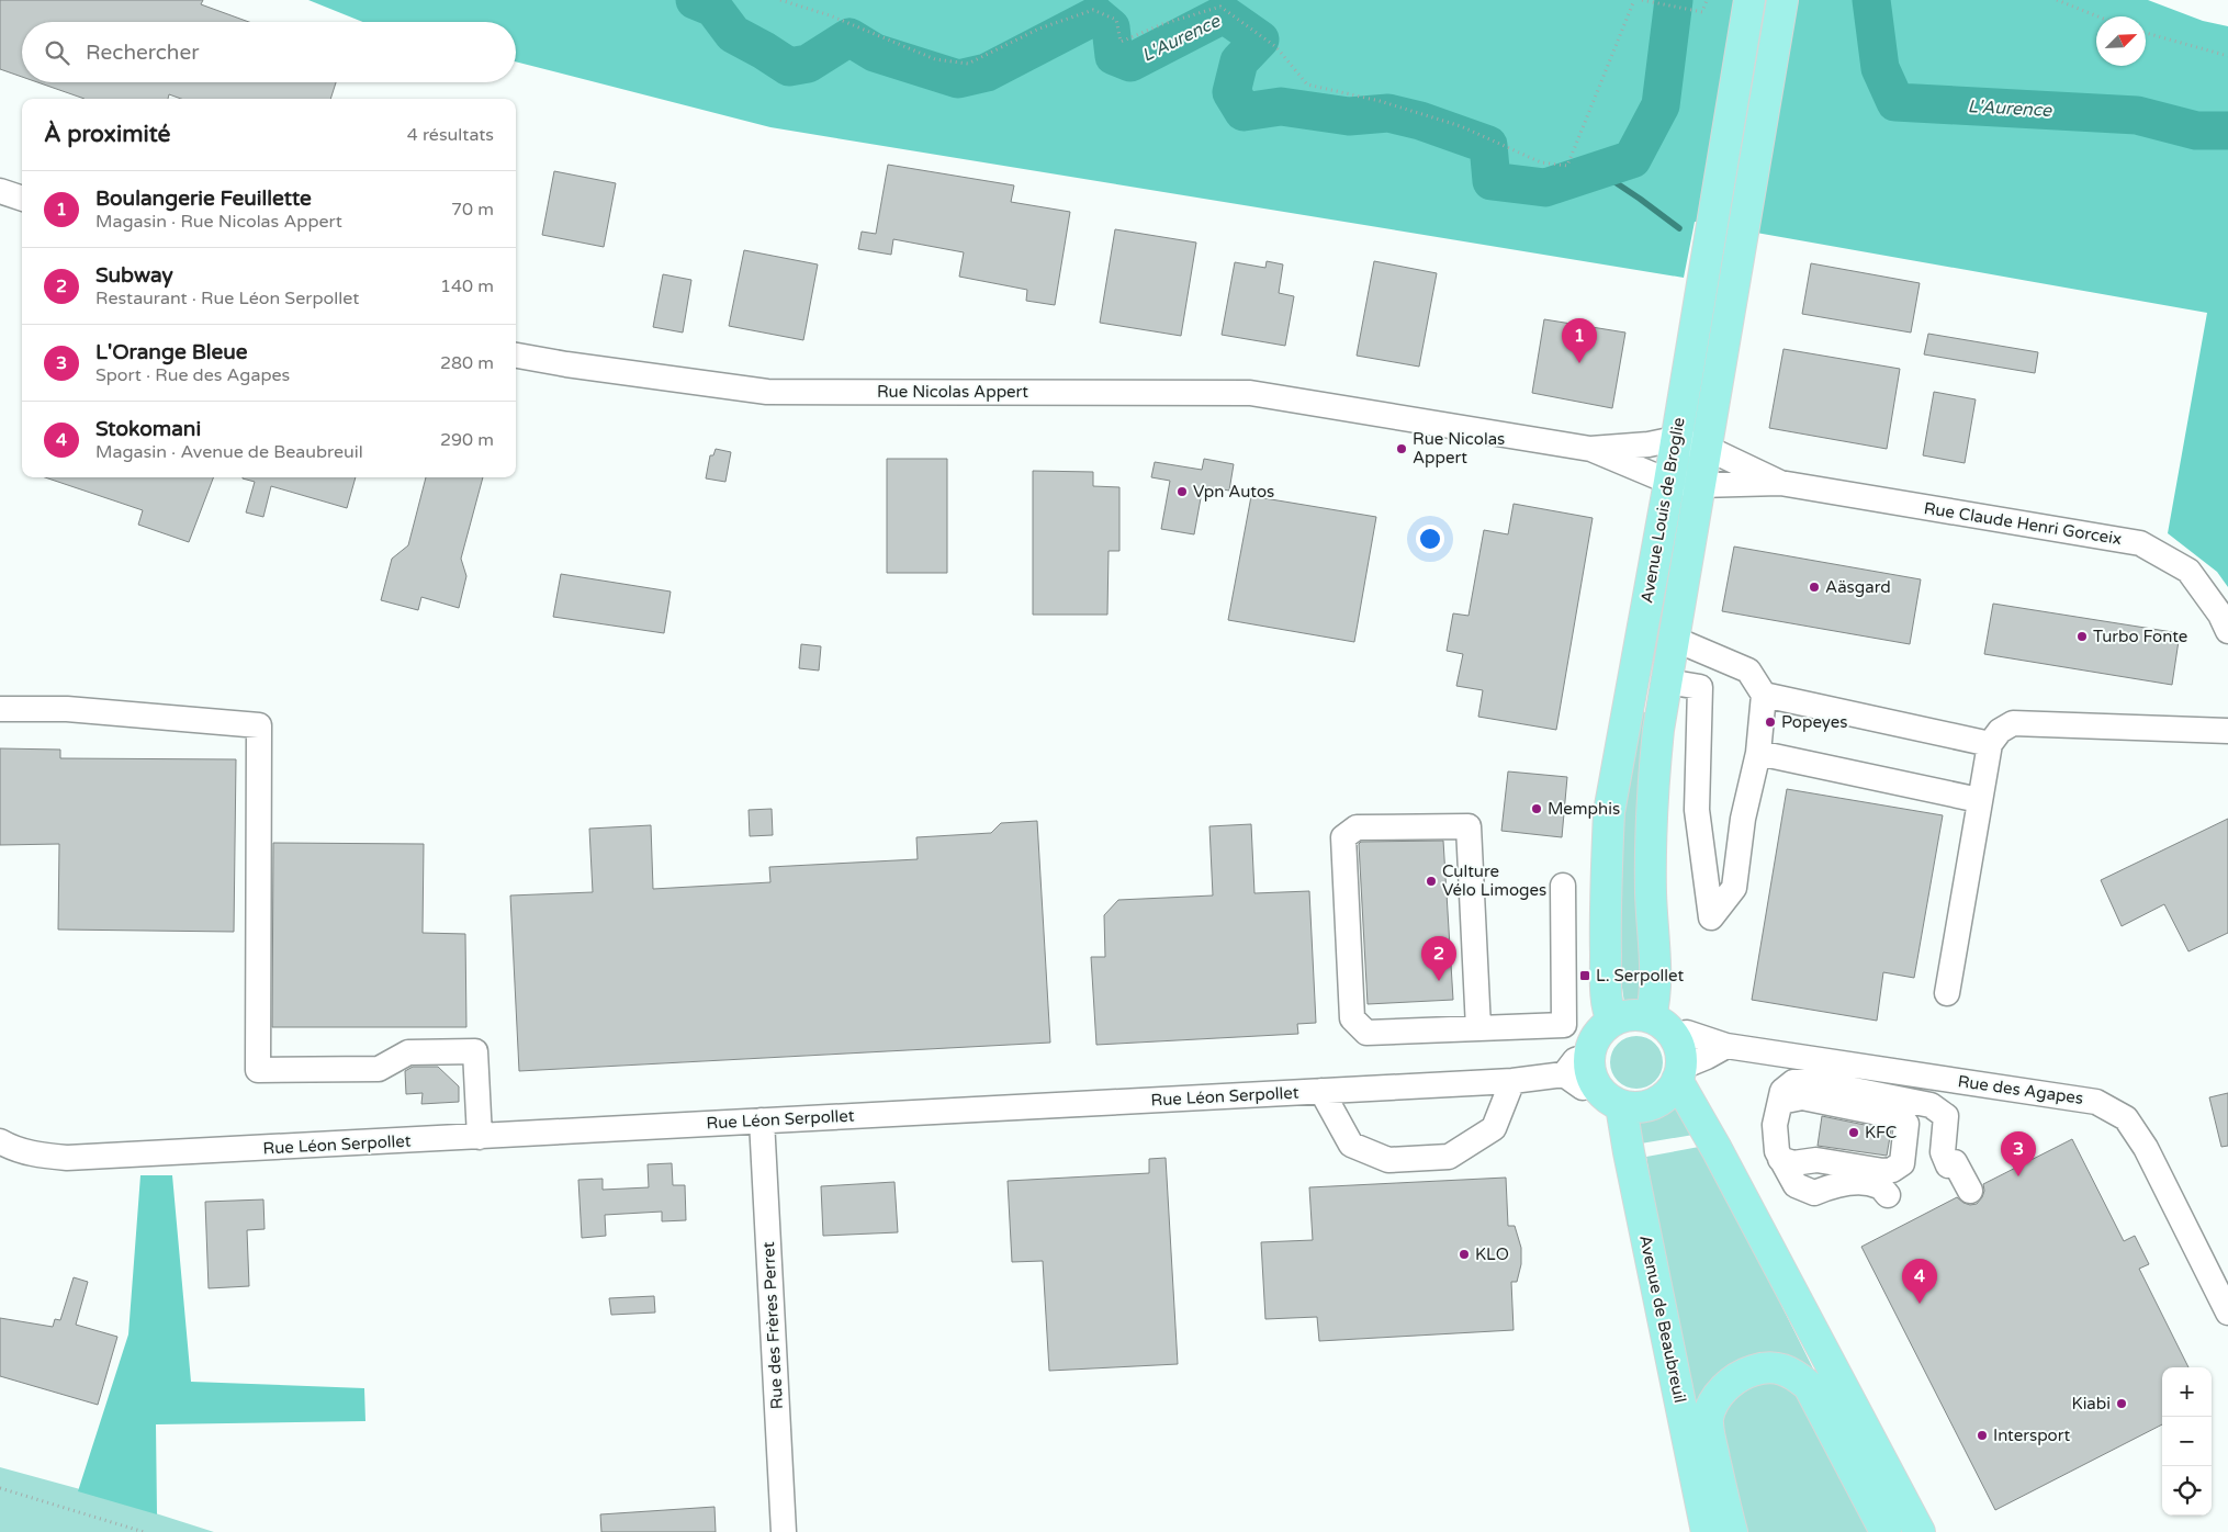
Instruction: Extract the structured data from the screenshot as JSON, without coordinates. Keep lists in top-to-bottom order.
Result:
{
  "streets": {
    "main road": ["Avenue Louis de Broglie", "Avenue de Beaubreuil"],
    "street": [
      "Rue Nicolas Appert",
      "Rue Claude Henri Gorceix",
      "Rue des Agapes",
      "Rue Léon Serpollet",
      "Rue des Frères Perret"
    ]
  },
  "crossings": [
    ["Rue Nicolas Appert", "Avenue Louis de Broglie"],
    ["Rue Nicolas Appert", "Rue Claude Henri Gorceix"],
    ["Avenue Louis de Broglie", "Rue des Agapes"],
    ["Avenue Louis de Broglie", "Rue Léon Serpollet"],
    ["Avenue Louis de Broglie", "Avenue de Beaubreuil"],
    ["Rue des Agapes", "Rue Léon Serpollet"],
    ["Rue des Agapes", "Avenue de Beaubreuil"],
    ["Rue Léon Serpollet", "Avenue de Beaubreuil"],
    ["Rue Léon Serpollet", "Rue des Frères Perret"]
  ],
  "water": ["L'Aurence"],
  "places": {
    "other": [
      "Rue Nicolas Appert",
      "Vpn Autos",
      "Aäsgard",
      "Turbo Fonte",
      "Popeyes",
      "Memphis",
      "Culture Vélo Limoges",
      "KFC",
      "KLO",
      "Kiabi",
      "Intersport"
    ],
    "transit": ["L. Serpollet"]
  },
  "north": "top right",
  "page": {
    "search": "Rechercher",
    "heading": ["À proximité", "4 résultats"],
    "list": [
      {
        "mark": "1",
        "name": "Boulangerie Feuillette",
        "note": "Magasin · Rue Nicolas Appert",
        "value": "70 m"
      },
      {
        "mark": "2",
        "name": "Subway",
        "note": "Restaurant · Rue Léon Serpollet",
        "value": "140 m"
      },
      {
        "mark": "3",
        "name": "L'Orange Bleue",
        "note": "Sport · Rue des Agapes",
        "value": "280 m"
      },
      {
        "mark": "4",
        "name": "Stokomani",
        "note": "Magasin · Avenue de Beaubreuil",
        "value": "290 m"
      }
    ],
    "pins": [
      "1",
      "2",
      "3",
      "4"
    ],
    "map_buttons": ["+", "−"]
  }
}
